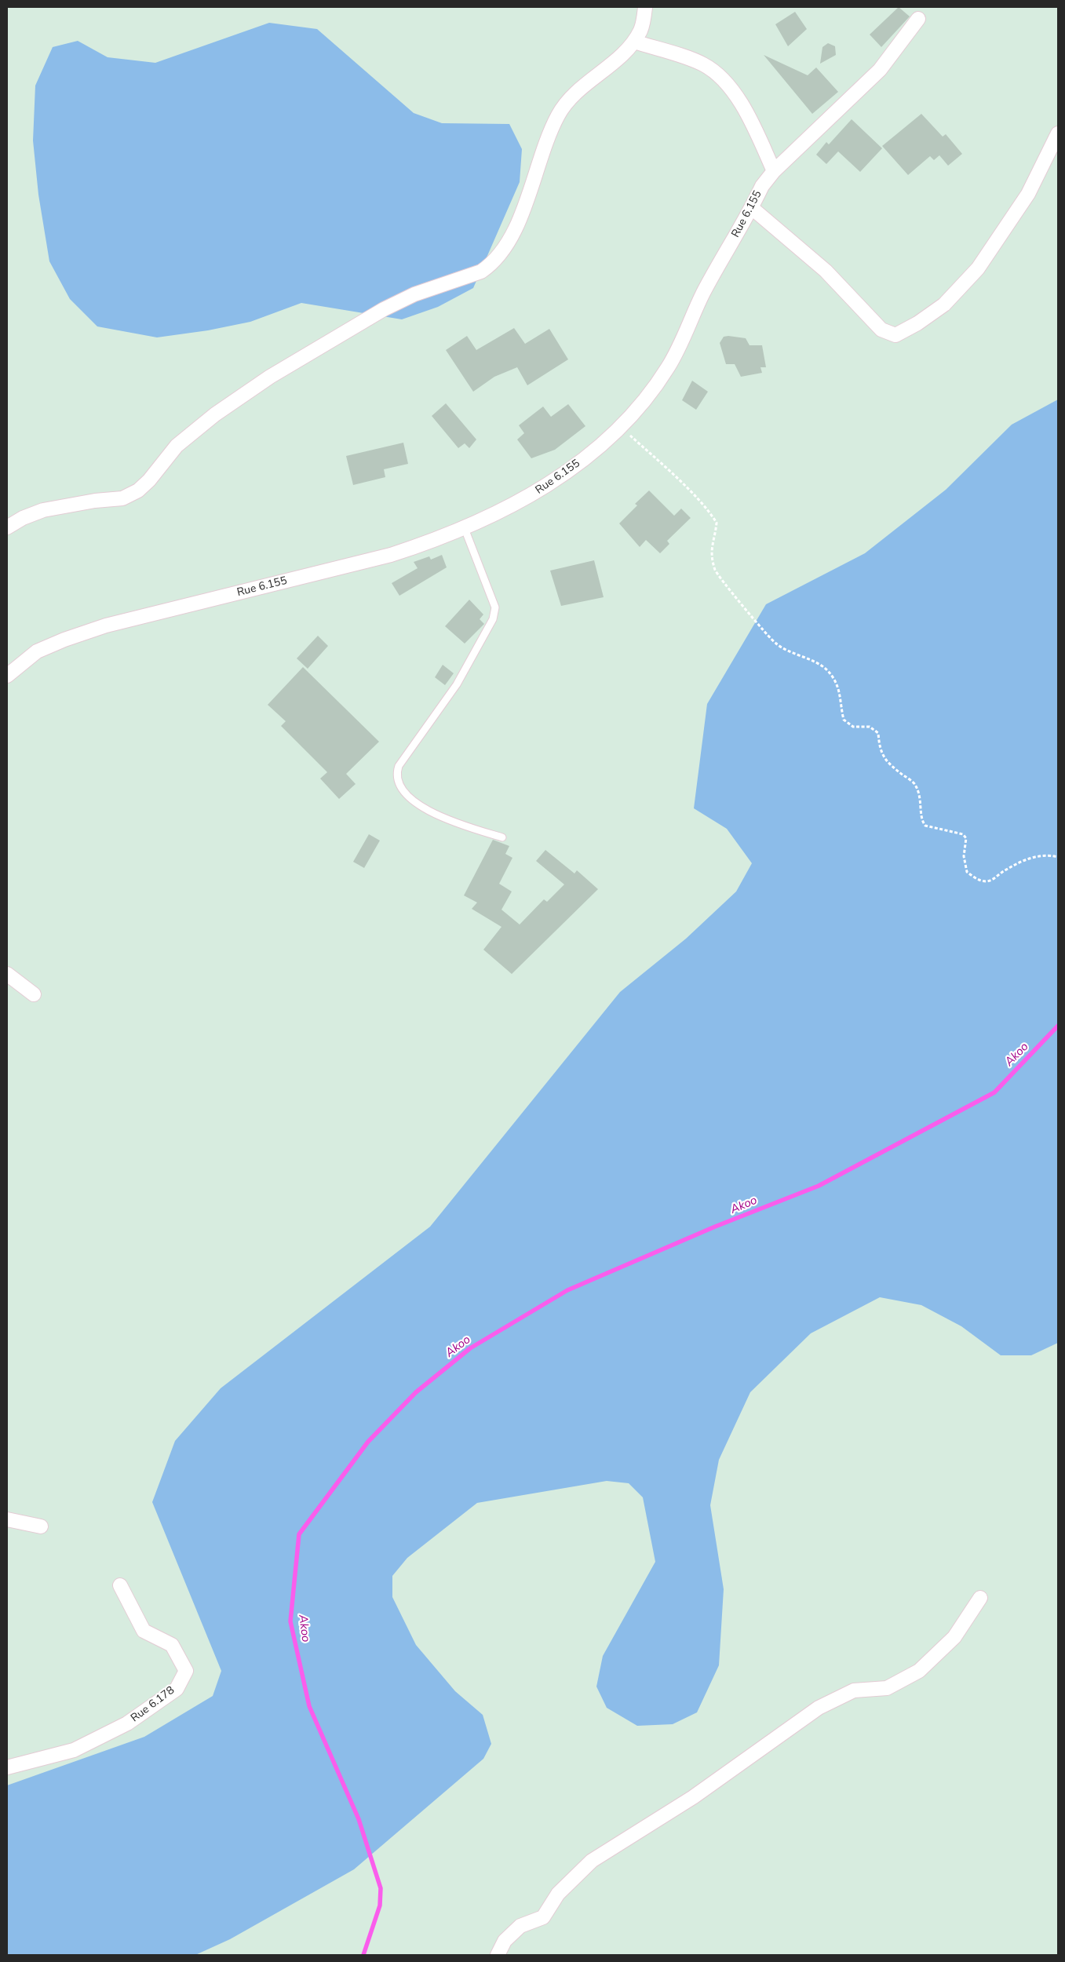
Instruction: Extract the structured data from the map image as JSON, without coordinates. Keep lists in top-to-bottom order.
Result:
{
  "streets": {
    "street": ["Rue 6.155", "Rue 6.178"]
  },
  "water": ["Akoo"]
}
